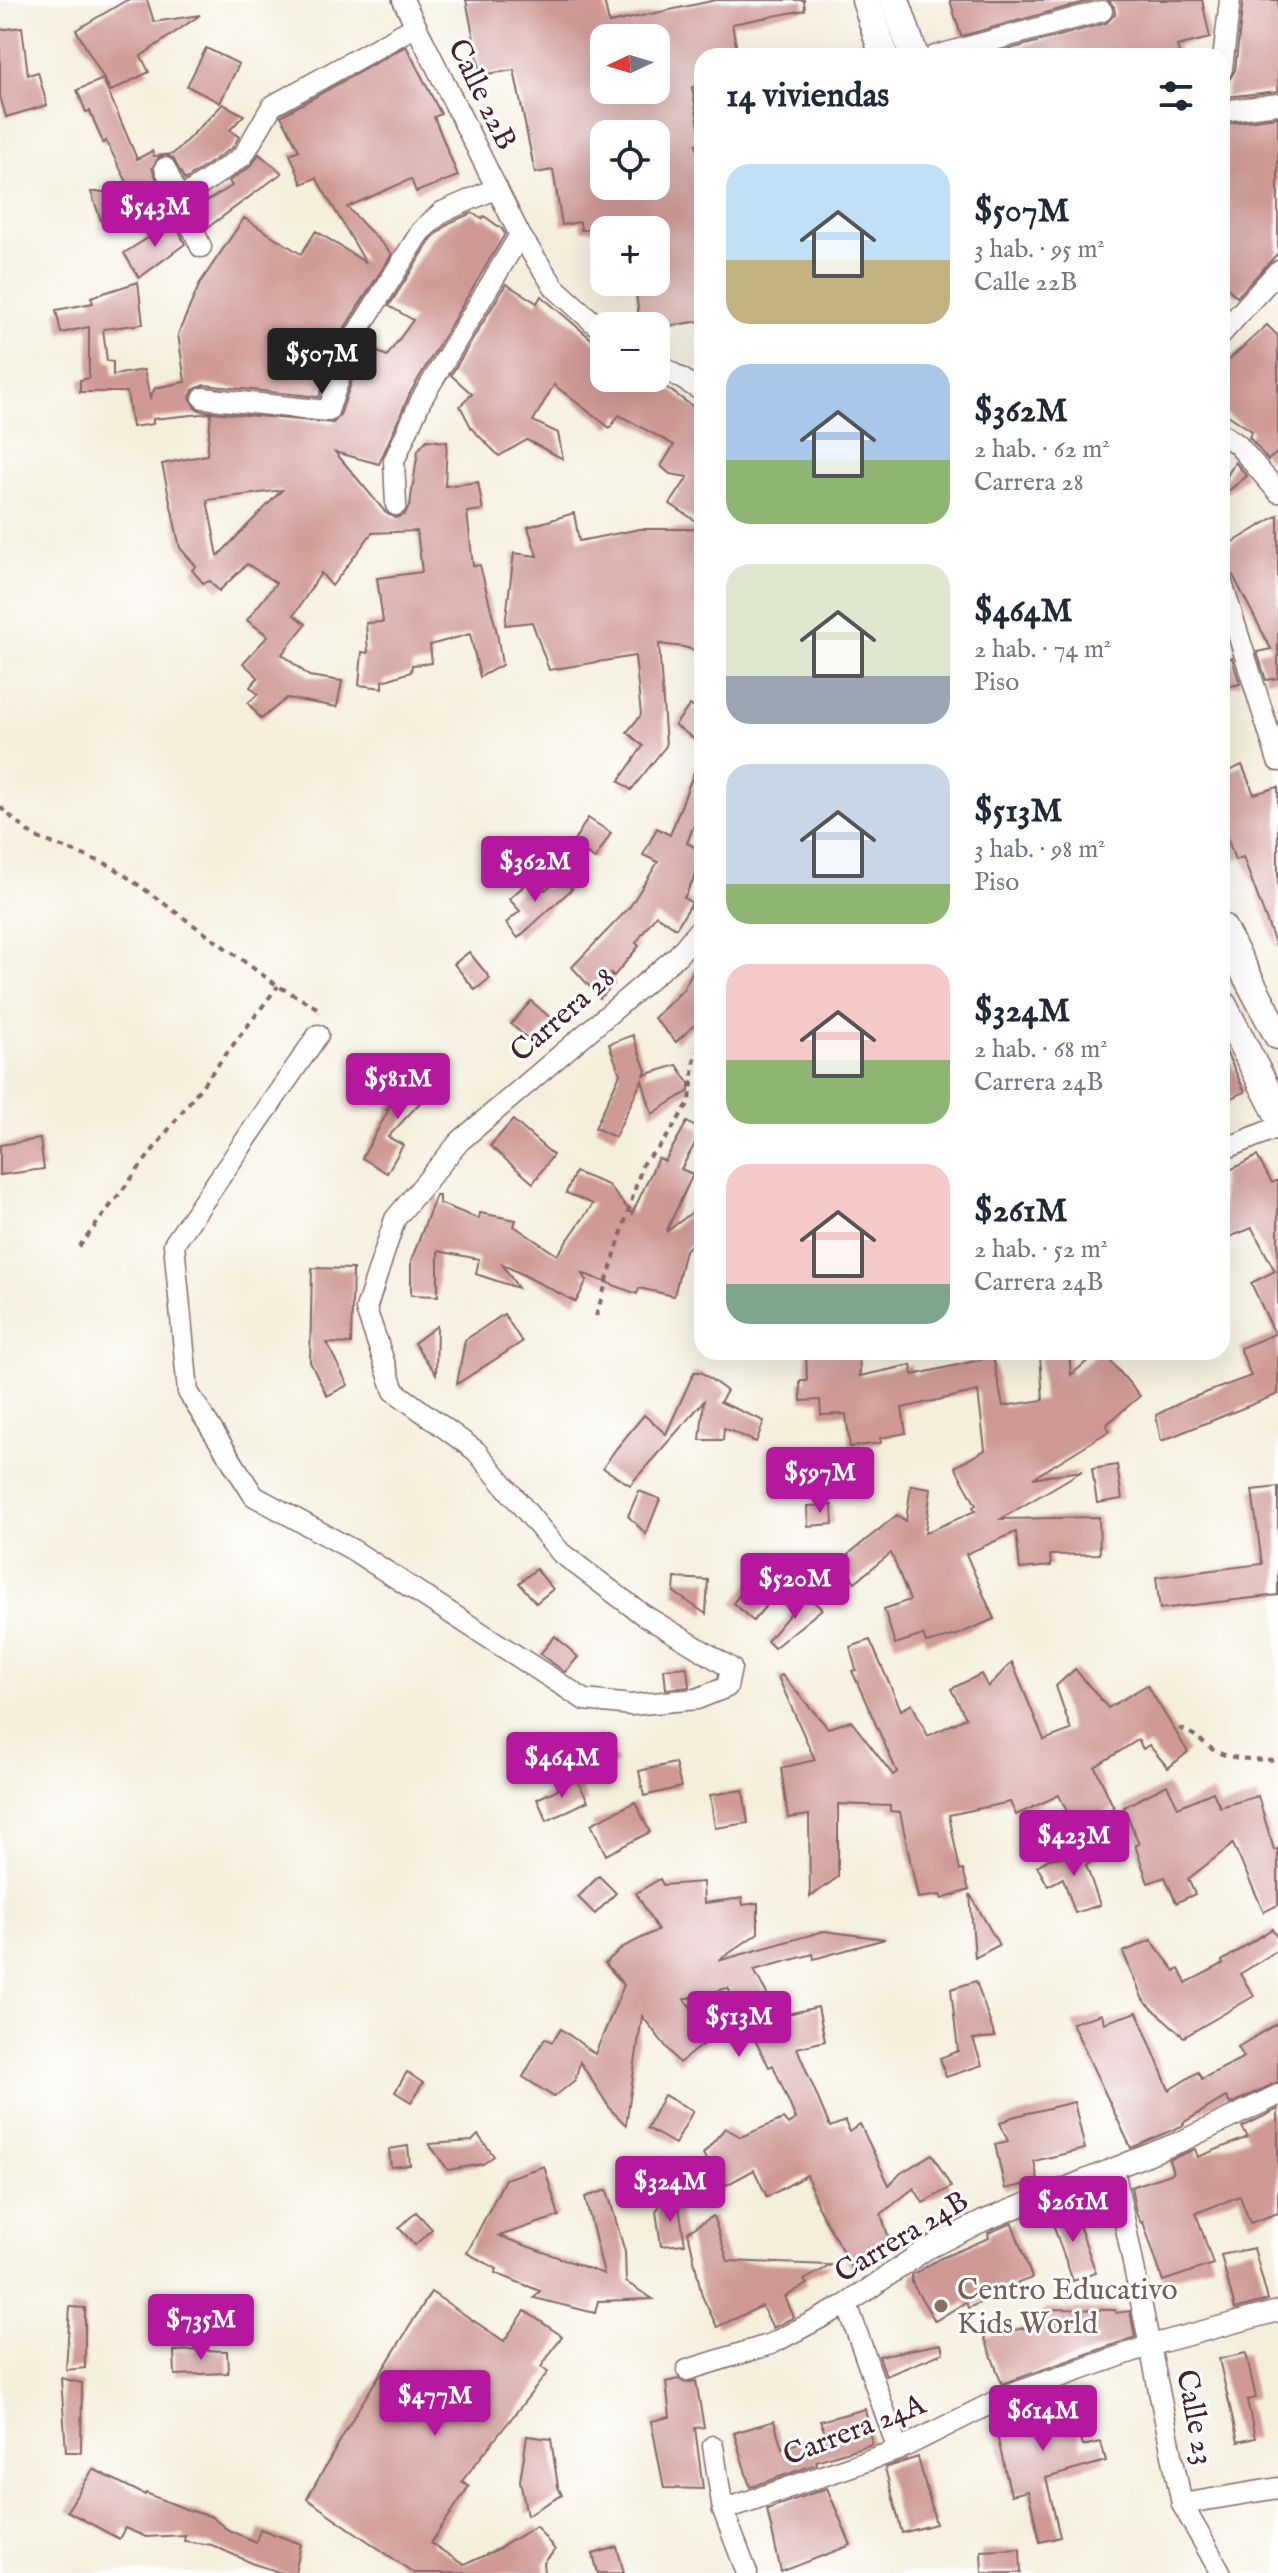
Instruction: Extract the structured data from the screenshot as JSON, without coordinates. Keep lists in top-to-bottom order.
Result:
{
  "streets": {
    "street": [
      "Calle 22B",
      "Carrera 28",
      "Carrera 24B",
      "Calle 23",
      "Carrera 24A"
    ]
  },
  "crossings": [
    ["Carrera 24B", "Calle 23"],
    ["Calle 23", "Carrera 24A"]
  ],
  "places": ["Centro Educativo Kids World"],
  "north": "left",
  "page": {
    "map_buttons": ["+", "−"],
    "heading": "14 viviendas",
    "list": [
      {
        "name": "$507M",
        "note": "3 hab. · 95 m² · Calle 22B"
      },
      {
        "name": "$362M",
        "note": "2 hab. · 62 m² · Carrera 28"
      },
      {
        "name": "$464M",
        "note": "2 hab. · 74 m² · Piso"
      },
      {
        "name": "$513M",
        "note": "3 hab. · 98 m² · Piso"
      },
      {
        "name": "$324M",
        "note": "2 hab. · 68 m² · Carrera 24B"
      },
      {
        "name": "$261M",
        "note": "2 hab. · 52 m² · Carrera 24B"
      }
    ],
    "price": [
      "$543M",
      "$507M",
      "$362M",
      "$581M",
      "$597M",
      "$520M",
      "$464M",
      "$423M",
      "$513M",
      "$324M",
      "$261M",
      "$735M",
      "$477M",
      "$614M"
    ]
  }
}
